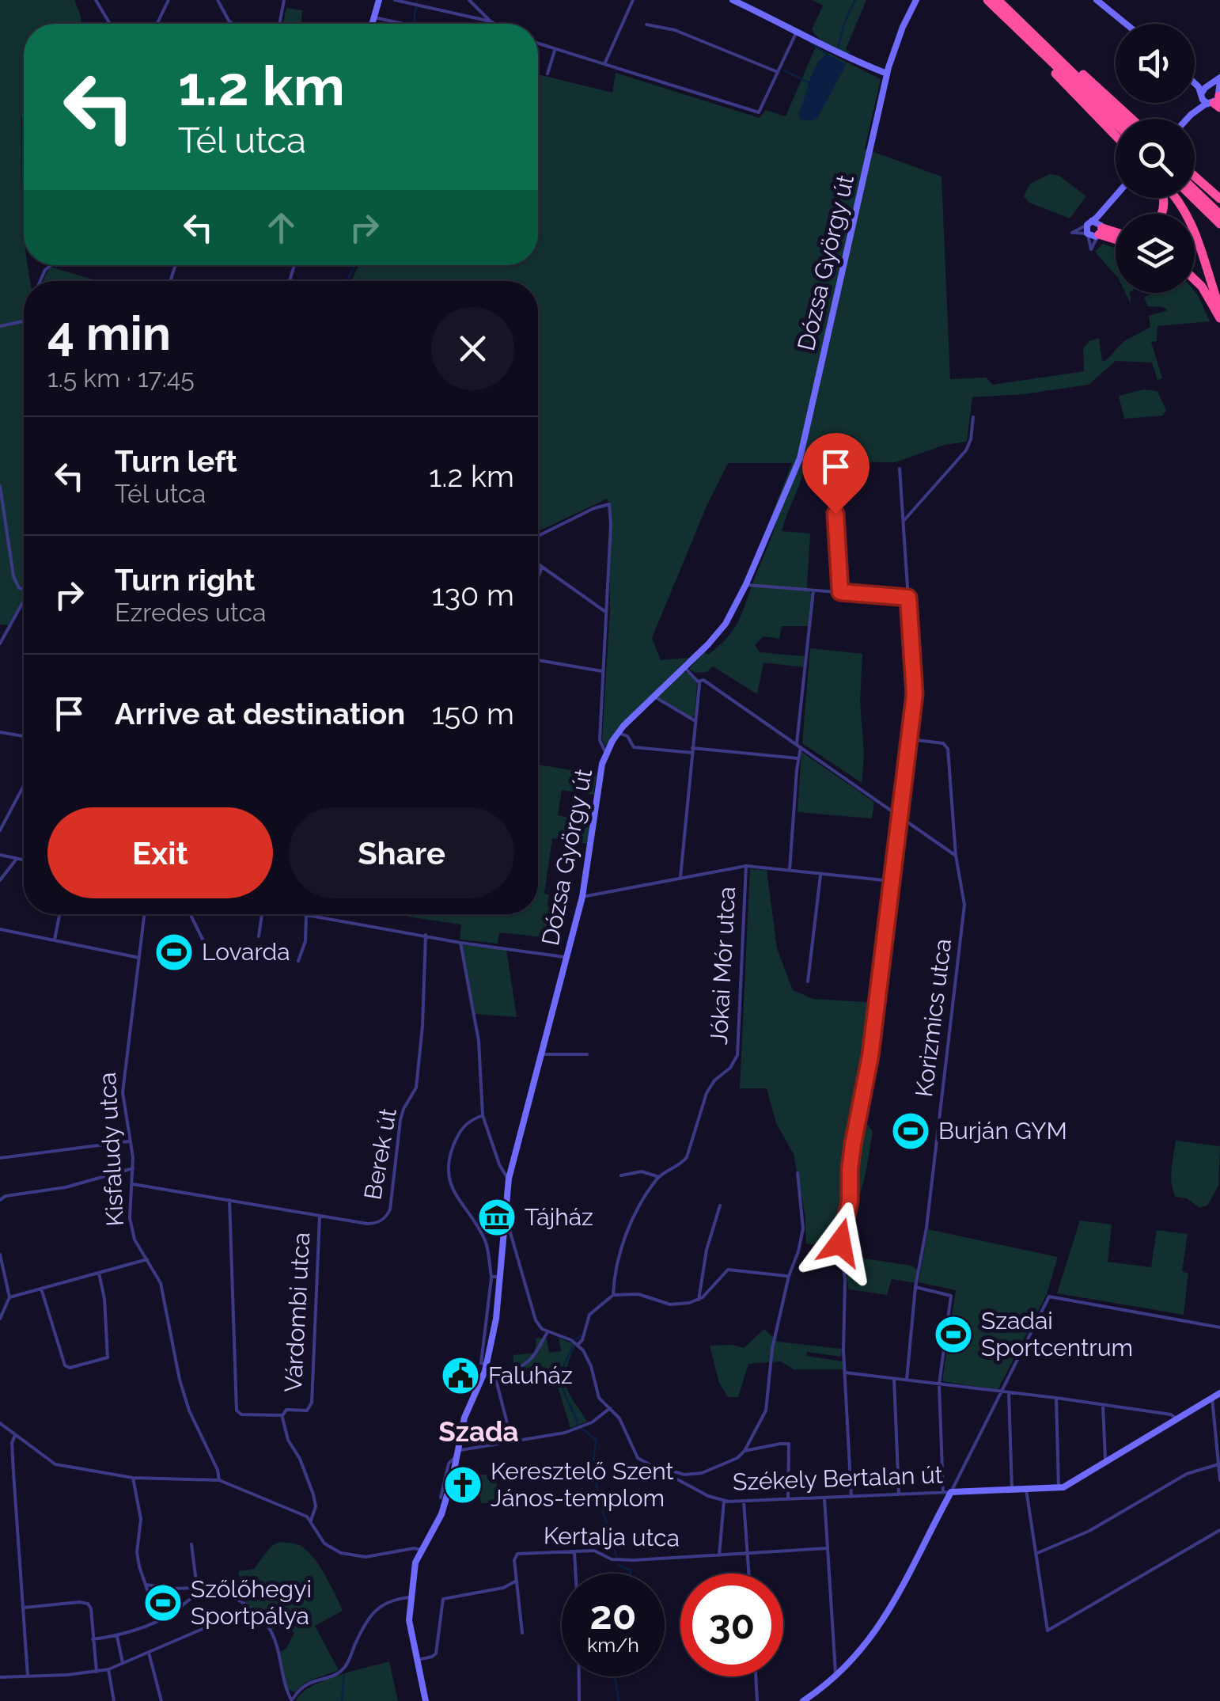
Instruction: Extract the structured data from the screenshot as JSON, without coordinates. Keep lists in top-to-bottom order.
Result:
{
  "streets": {
    "main road": ["Dózsa György út", "Székely Bertalan út"],
    "street": [
      "Jókai Mór utca",
      "Korizmics utca",
      "Kisfaludy utca",
      "Berek út",
      "Várdombi utca",
      "Kertalja utca"
    ]
  },
  "crossings": [
    ["Kisfaludy utca", "Berek út"],
    ["Berek út", "Várdombi utca"]
  ],
  "districts": ["Szada"],
  "places": {
    "sports": [
      "Lovarda",
      "Burján GYM",
      "Szadai Sportcentrum",
      "Szőlőhegyi Sportpálya"
    ],
    "museum": ["Tájház"],
    "public building": ["Faluház"],
    "church": ["Keresztelő Szent János-templom"]
  },
  "page": {
    "turn": ["1.2 km", "Tél utca"],
    "heading": ["4 min", "1.5 km · 17:45"],
    "list": [
      {
        "name": "Turn left",
        "note": "Tél utca",
        "value": "1.2 km"
      },
      {
        "name": "Turn right",
        "note": "Ezredes utca",
        "value": "130 m"
      },
      {
        "name": "Arrive at destination",
        "value": "150 m"
      }
    ],
    "buttons": ["Exit", "Share"],
    "speed": "20 km/h",
    "limit": "30"
  }
}
